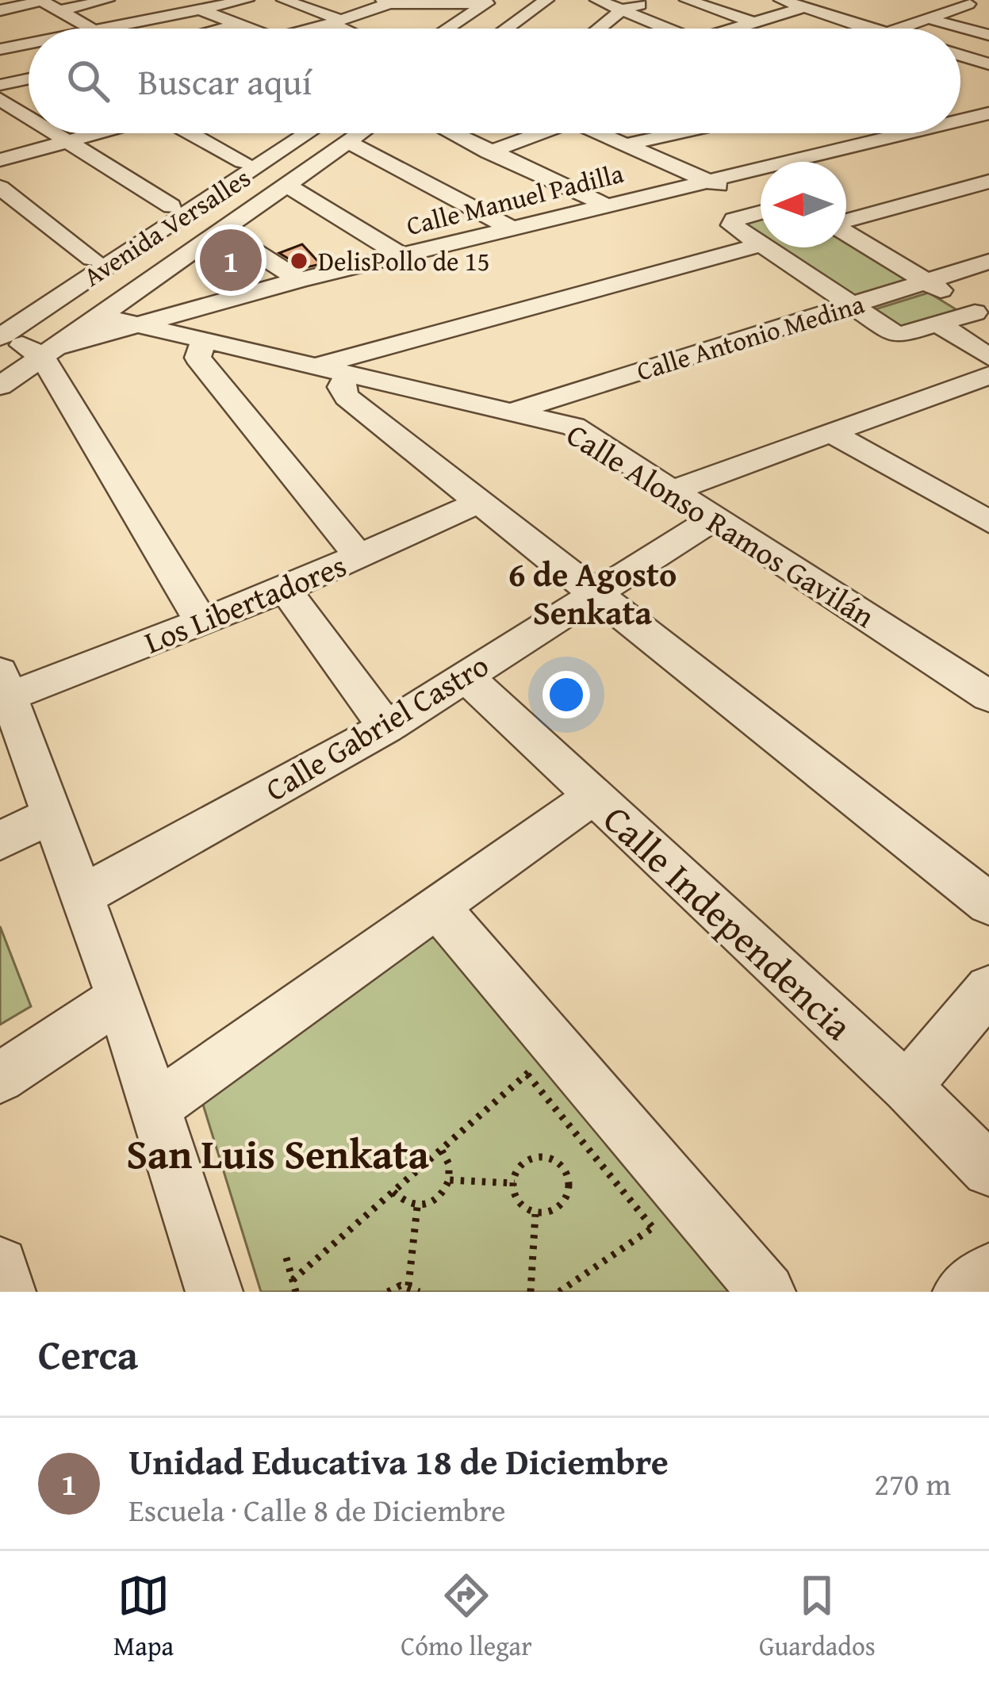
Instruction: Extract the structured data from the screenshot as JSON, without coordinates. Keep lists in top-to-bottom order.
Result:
{
  "streets": {
    "street": [
      "Calle Manuel Padilla",
      "Avenida Versalles",
      "Calle Antonio Medina",
      "Calle Alonso Ramos Gavilán",
      "Los Libertadores",
      "Calle Gabriel Castro",
      "Calle Independencia"
    ]
  },
  "crossings": [
    ["Calle Manuel Padilla", "Avenida Versalles"],
    ["Calle Manuel Padilla", "Calle Alonso Ramos Gavilán"],
    ["Avenida Versalles", "Calle Alonso Ramos Gavilán"],
    ["Calle Antonio Medina", "Calle Alonso Ramos Gavilán"],
    ["Calle Alonso Ramos Gavilán", "Calle Gabriel Castro"],
    ["Calle Gabriel Castro", "Calle Independencia"]
  ],
  "districts": ["6 de Agosto Senkata", "San Luis Senkata"],
  "places": ["DelisPollo de 15"],
  "north": "left",
  "page": {
    "search": "Buscar aquí",
    "pins": "1",
    "heading": "Cerca",
    "list": [
      {
        "mark": "1",
        "name": "Unidad Educativa 18 de Diciembre",
        "note": "Escuela · Calle 8 de Diciembre",
        "value": "270 m"
      }
    ],
    "nav": ["Mapa", "Cómo llegar", "Guardados"]
  }
}
